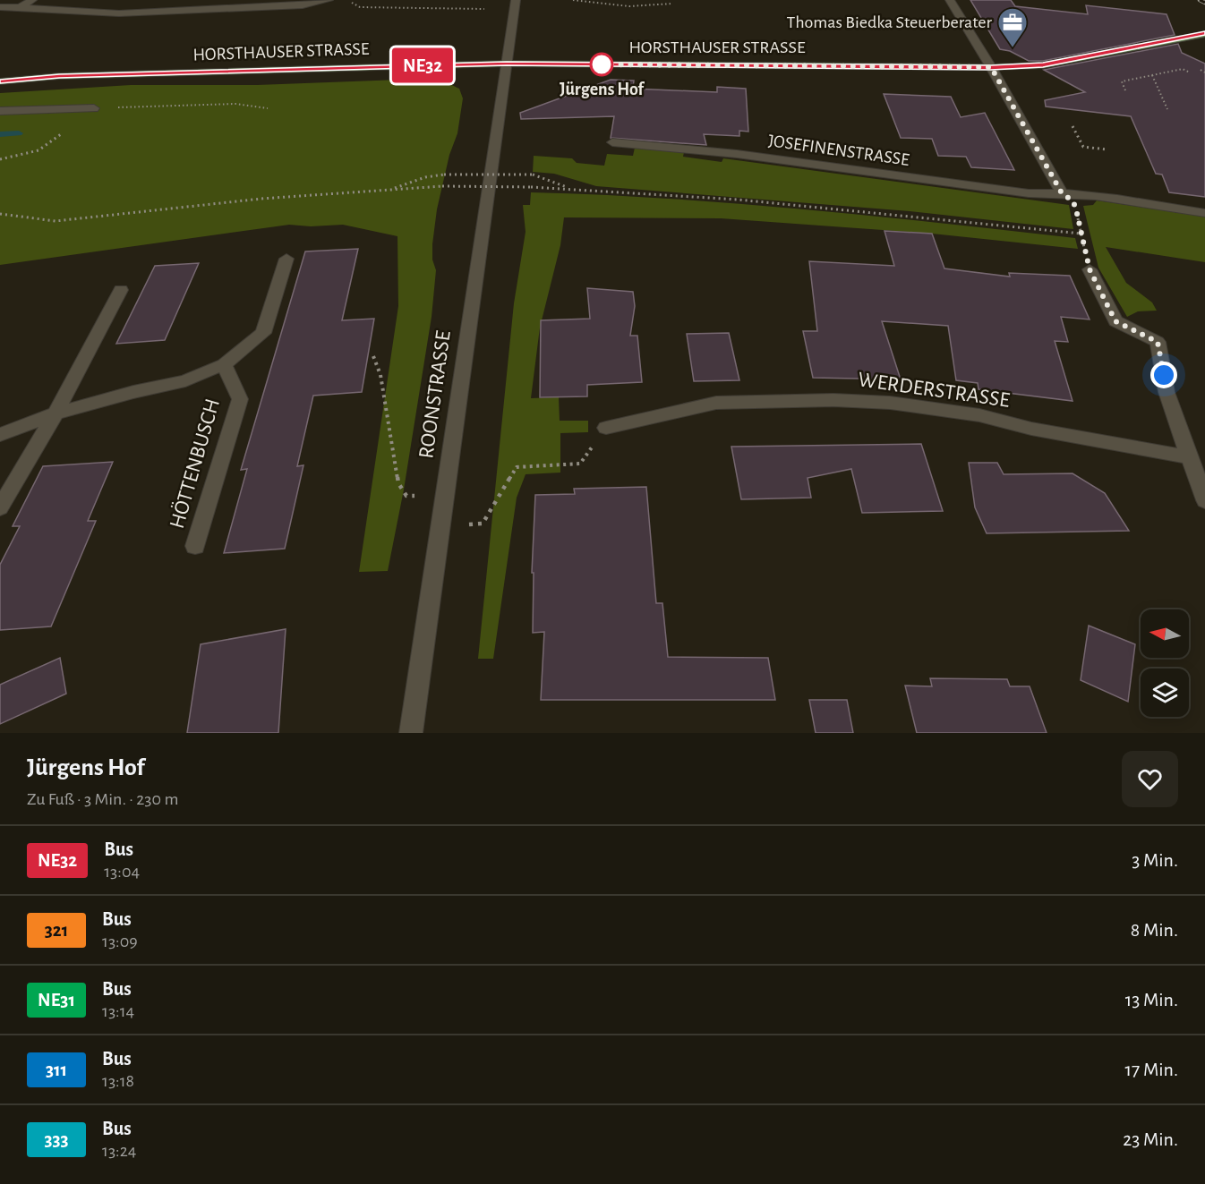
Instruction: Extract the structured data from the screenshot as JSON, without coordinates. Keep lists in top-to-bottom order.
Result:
{
  "streets": {
    "main road": ["HORSTHAUSER STRASSE"],
    "street": [
      "JOSEFINENSTRASSE",
      "WERDERSTRASSE",
      "ROONSTRASSE",
      "HÖTTENBUSCH"
    ]
  },
  "crossings": [
    ["HORSTHAUSER STRASSE", "ROONSTRASSE"]
  ],
  "places": {
    "office": ["Thomas Biedka Steuerberater"],
    "other": ["Jürgens Hof"]
  },
  "lines": ["bus line NE32"],
  "north": "left",
  "page": {
    "on_map": "NE32",
    "heading": ["Jürgens Hof", "Zu Fuß · 3 Min. · 230 m"],
    "list": [
      {
        "mark": "NE32",
        "name": "Bus",
        "note": "13:04",
        "value": "3 Min."
      },
      {
        "mark": "321",
        "name": "Bus",
        "note": "13:09",
        "value": "8 Min."
      },
      {
        "mark": "NE31",
        "name": "Bus",
        "note": "13:14",
        "value": "13 Min."
      },
      {
        "mark": "311",
        "name": "Bus",
        "note": "13:18",
        "value": "17 Min."
      },
      {
        "mark": "333",
        "name": "Bus",
        "note": "13:24",
        "value": "23 Min."
      }
    ]
  }
}
